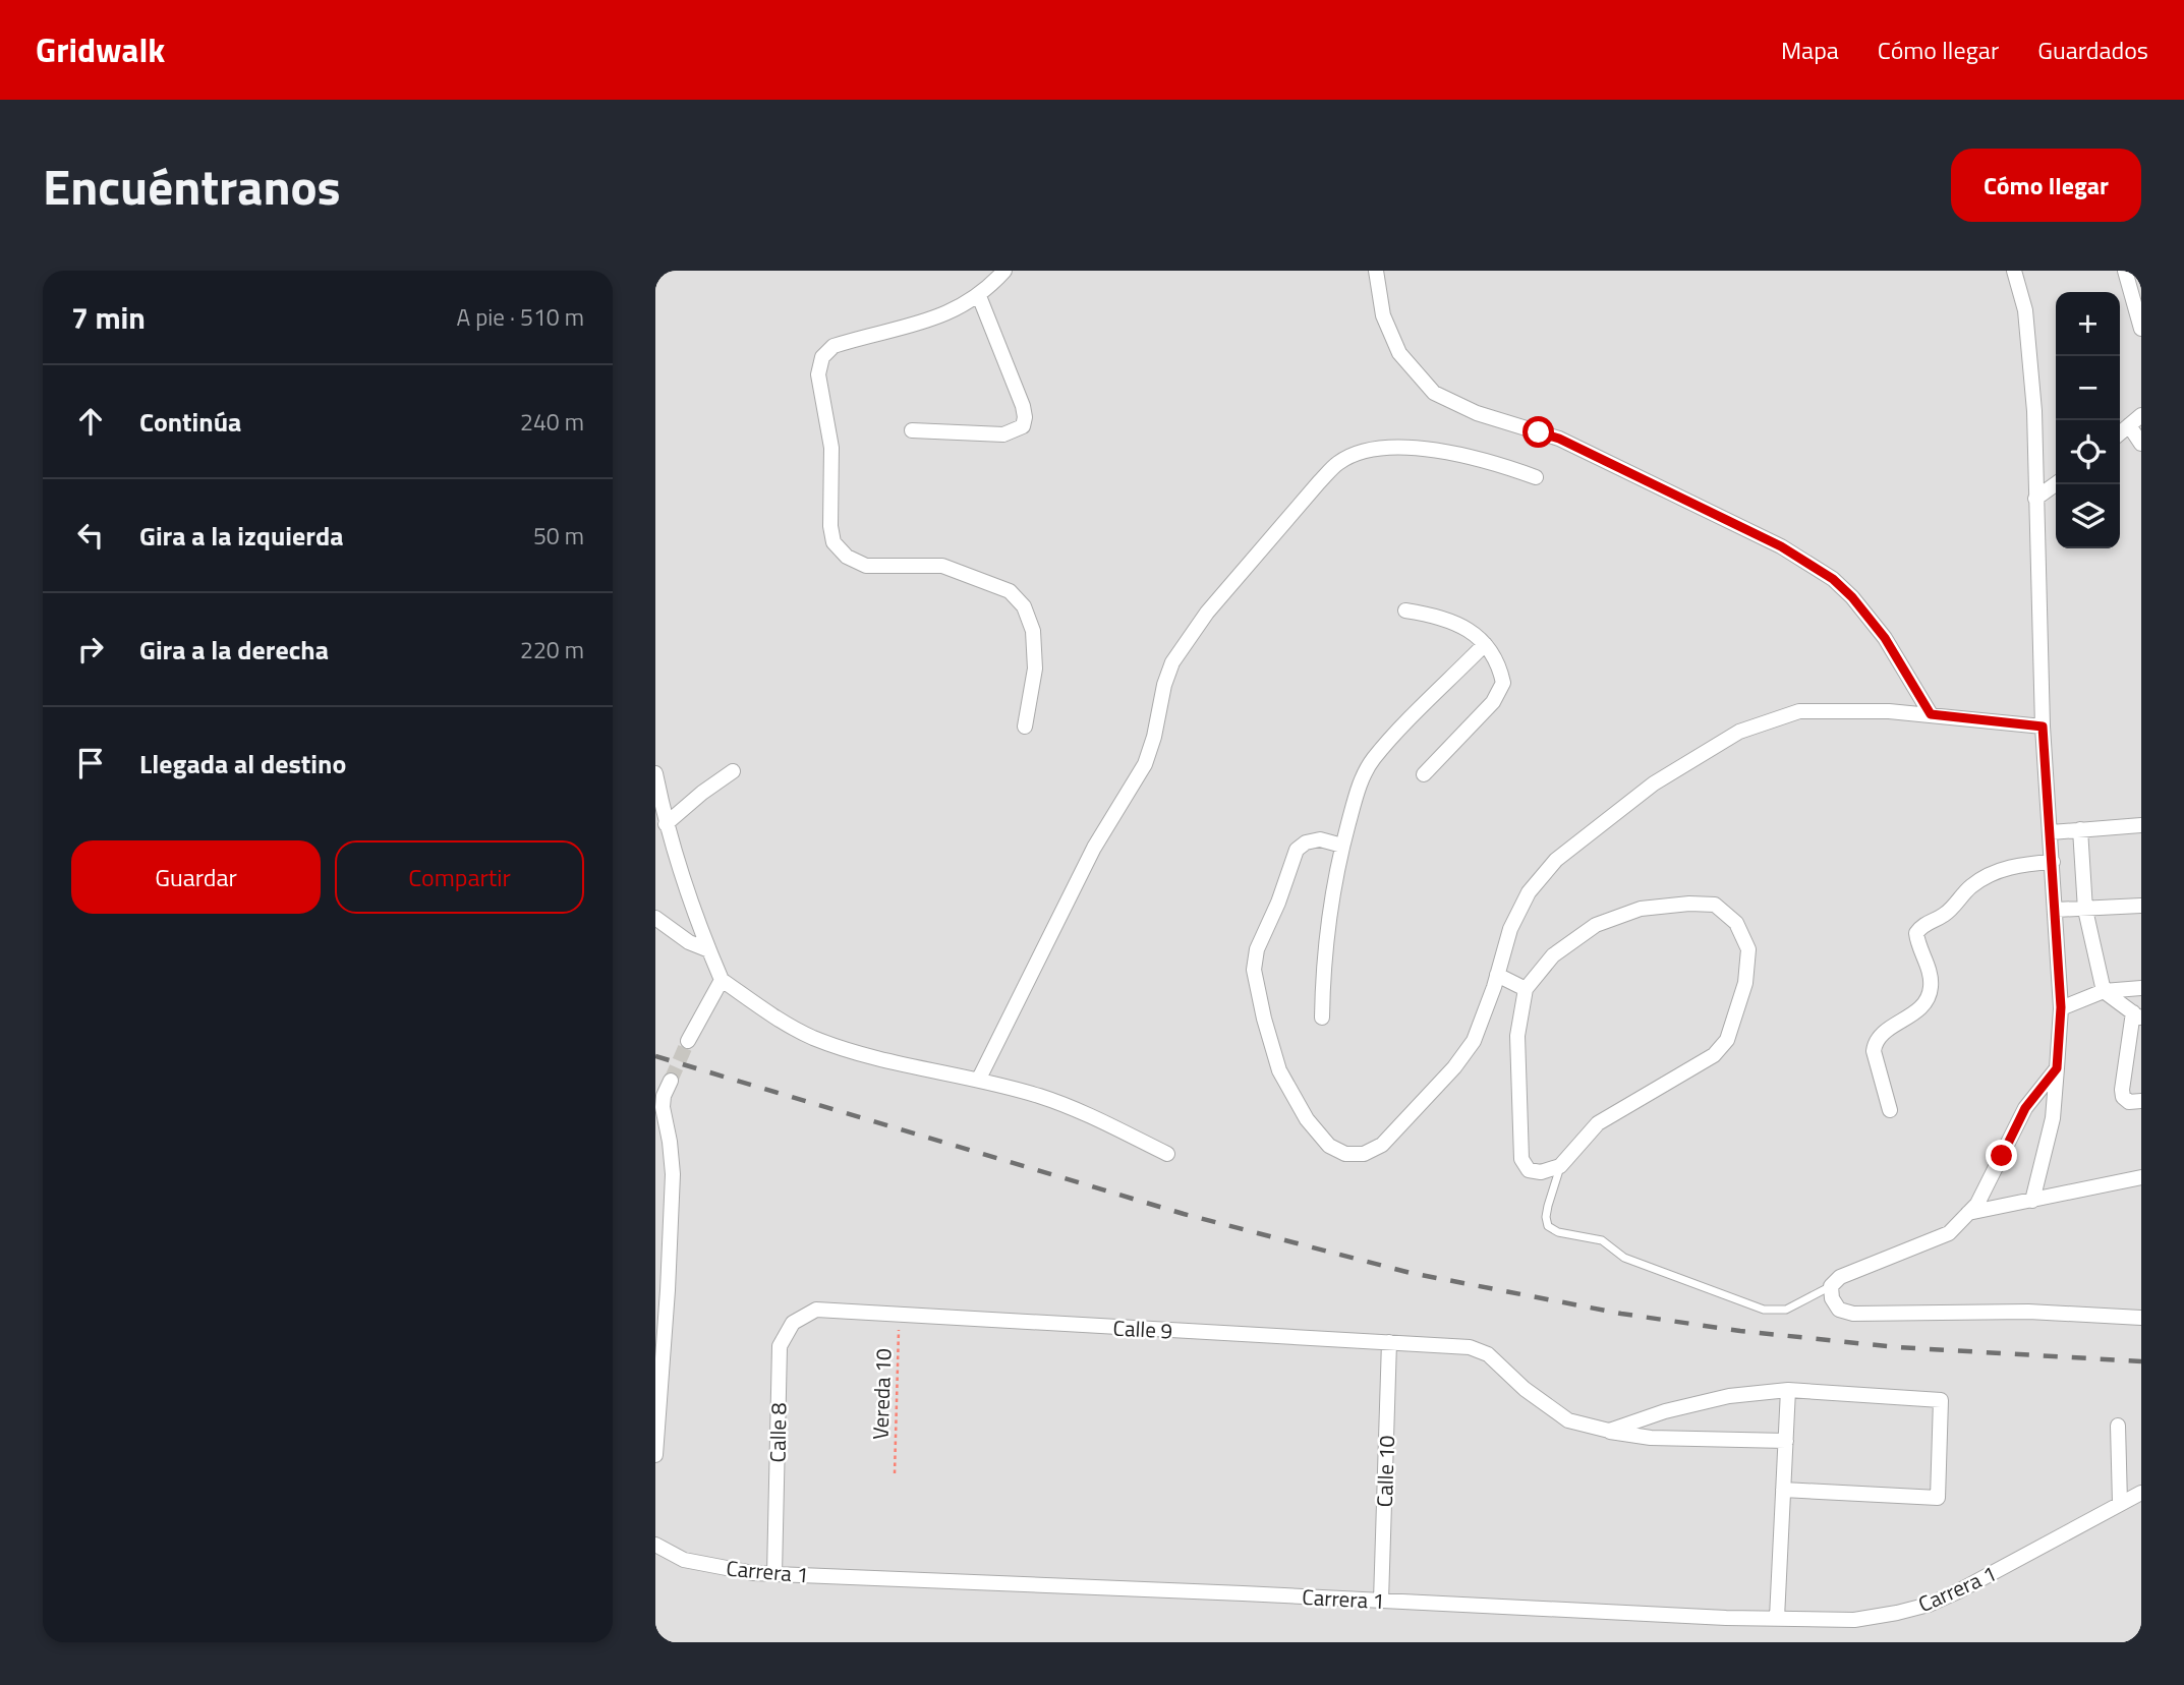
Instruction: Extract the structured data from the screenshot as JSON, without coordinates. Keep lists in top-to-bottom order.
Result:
{
  "streets": {
    "street": [
      "Calle 9",
      "Calle 8",
      "Calle 10",
      "Carrera 1"
    ],
    "path": ["Vereda 10"]
  },
  "crossings": [
    ["Calle 9", "Vereda 10"],
    ["Calle 9", "Calle 8"],
    ["Calle 9", "Calle 10"],
    ["Calle 8", "Carrera 1"],
    ["Calle 10", "Carrera 1"]
  ],
  "page": {
    "header": "Gridwalk",
    "nav": ["Mapa", "Cómo llegar", "Guardados"],
    "title": "Encuéntranos",
    "buttons": [
      "Cómo llegar",
      ["Guardar", "Compartir"]
    ],
    "heading": ["7 min", "A pie · 510 m"],
    "map_buttons": ["+", "−"],
    "list": [
      ["Continúa", "240 m"],
      ["Gira a la izquierda", "50 m"],
      ["Gira a la derecha", "220 m"],
      "Llegada al destino"
    ]
  }
}
